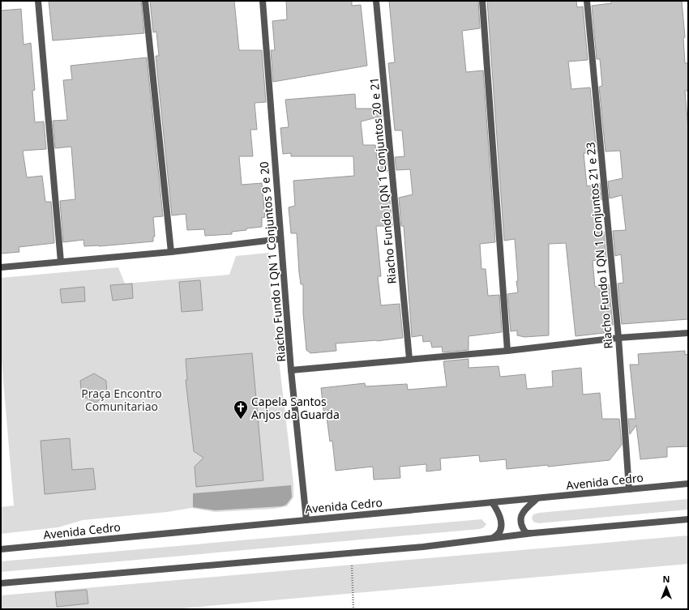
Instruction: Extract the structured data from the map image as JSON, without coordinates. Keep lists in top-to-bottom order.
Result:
{
  "streets": {
    "street": [
      "Riacho Fundo I QN 1 Conjuntos 20 e 21",
      "Riacho Fundo I QN 1 Conjuntos 21 e 23",
      "Riacho Fundo I QN 1 Conjuntos 9 e 20",
      "Avenida Cedro"
    ]
  },
  "crossings": [
    ["Riacho Fundo I QN 1 Conjuntos 21 e 23", "Avenida Cedro"],
    ["Riacho Fundo I QN 1 Conjuntos 9 e 20", "Avenida Cedro"]
  ],
  "parks": ["Praça Encontro Comunitariao"],
  "places": {
    "church": ["Capela Santos Anjos da Guarda"]
  },
  "north": "top"
}
